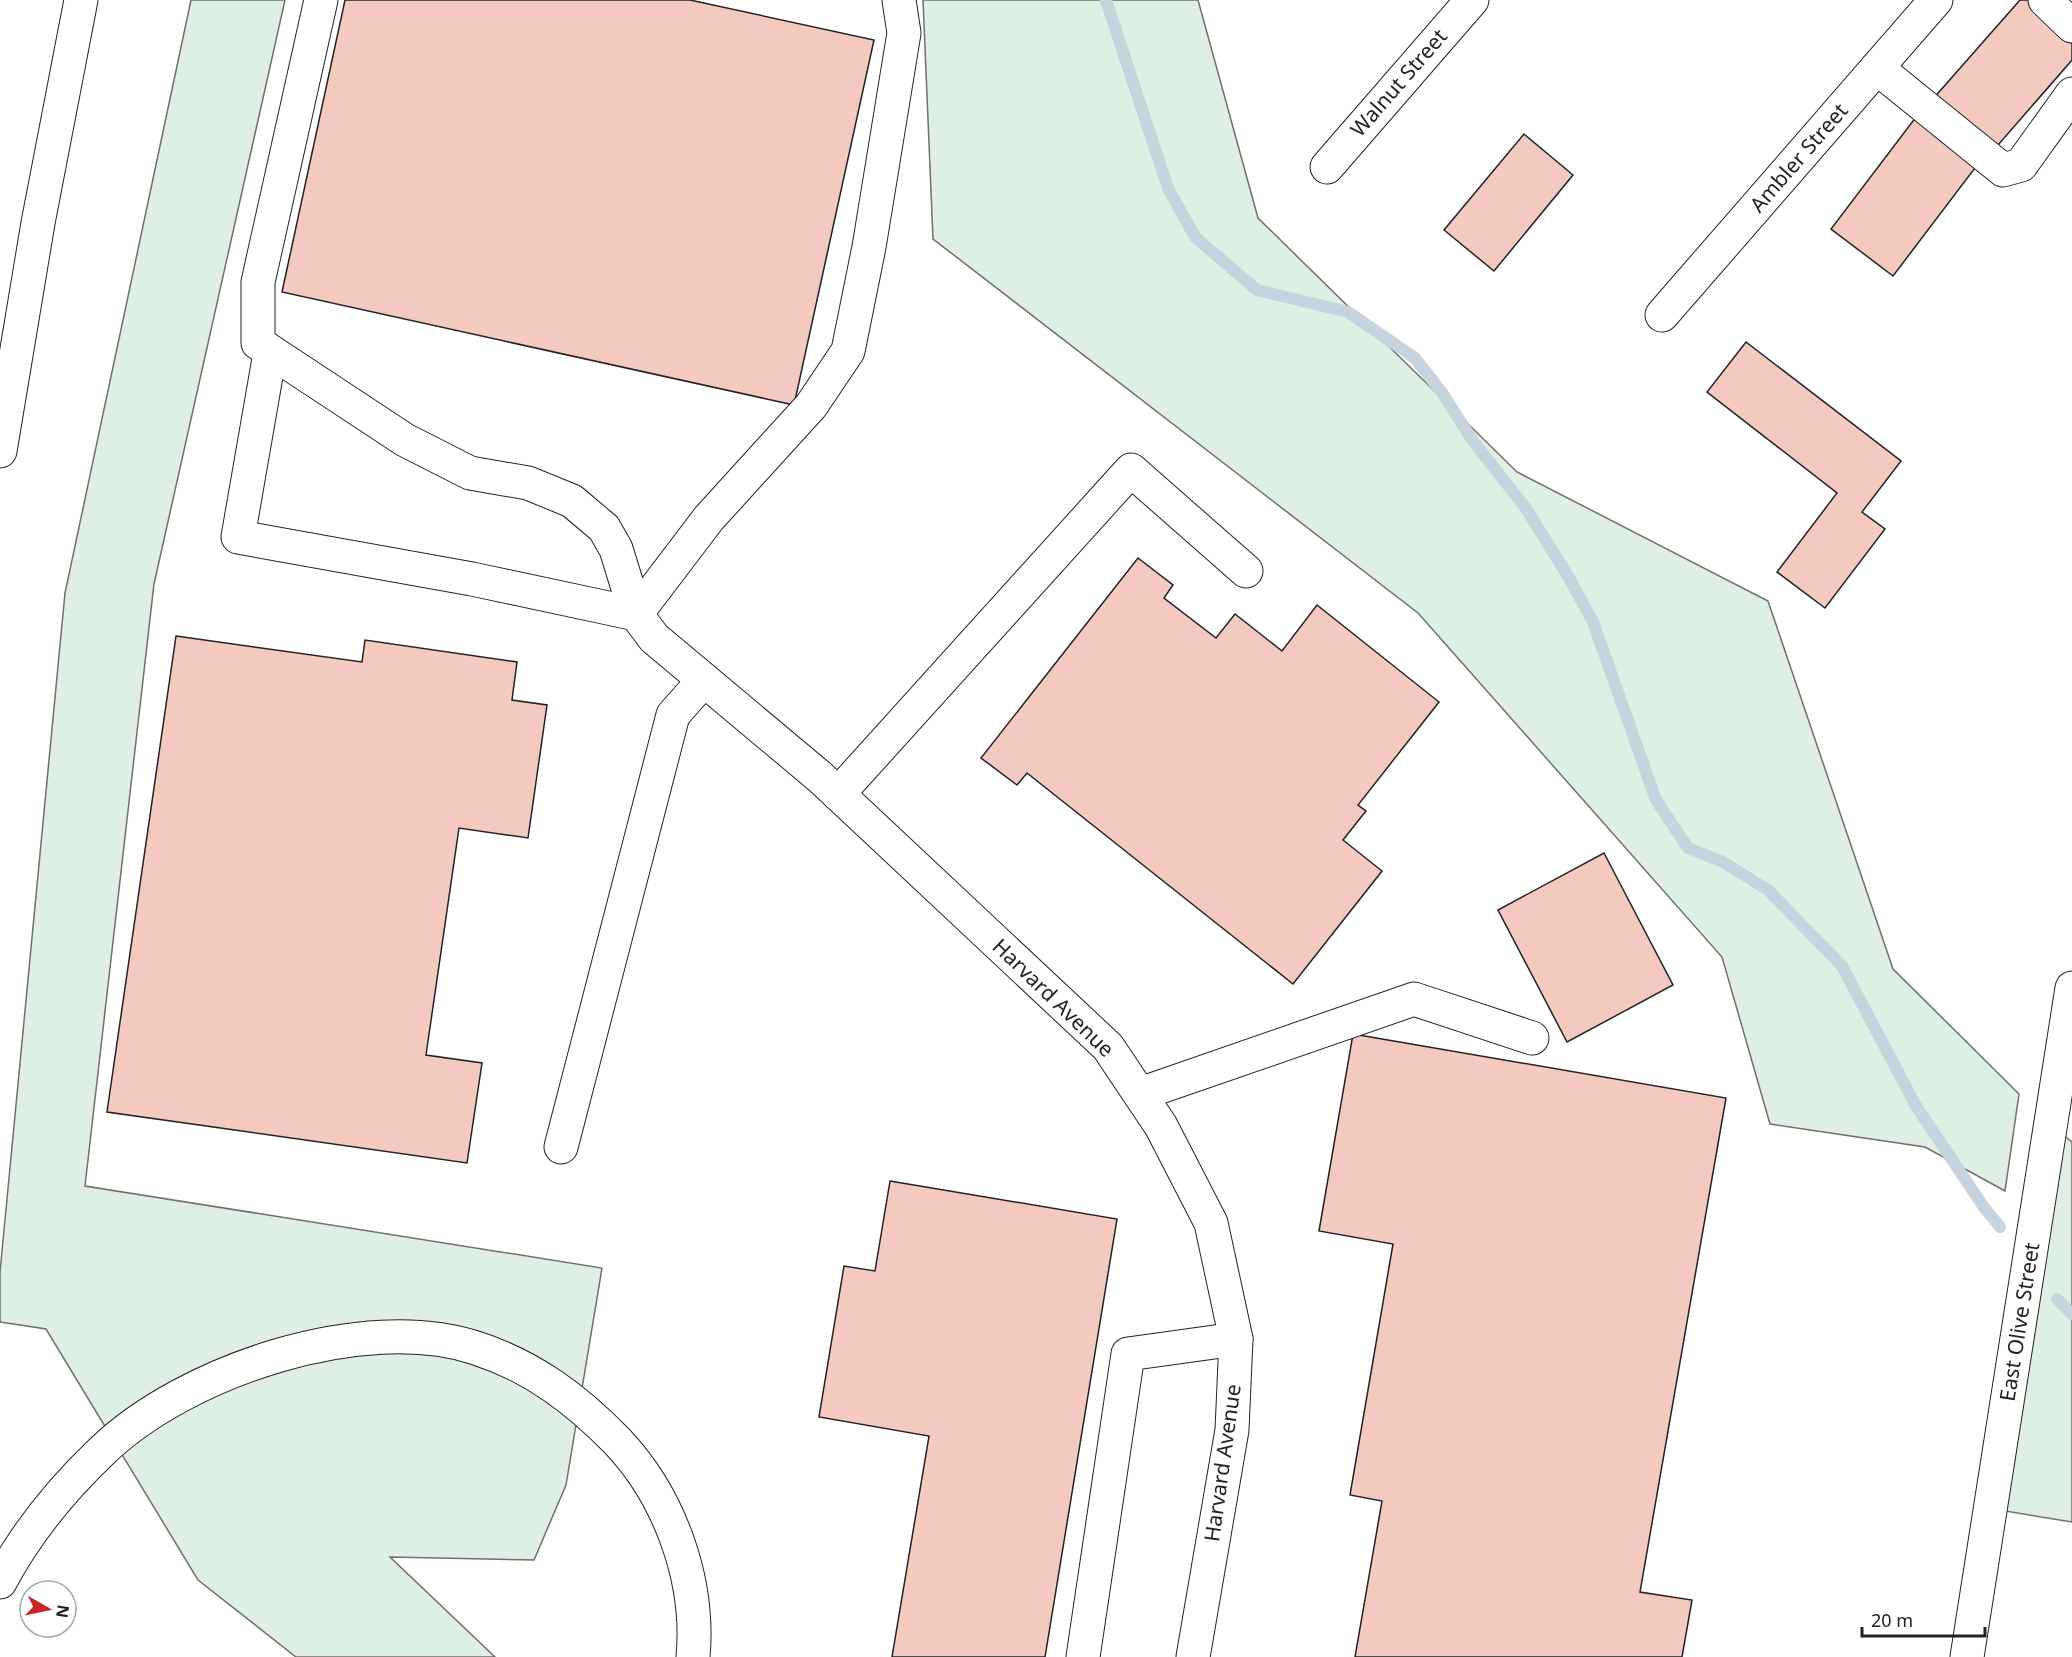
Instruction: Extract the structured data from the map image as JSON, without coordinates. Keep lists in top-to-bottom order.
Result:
{
  "streets": {
    "main road": [
      "Walnut Street",
      "Ambler Street",
      "Harvard Avenue",
      "East Olive Street"
    ]
  },
  "scale_bar": "20 m",
  "north": "right"
}
